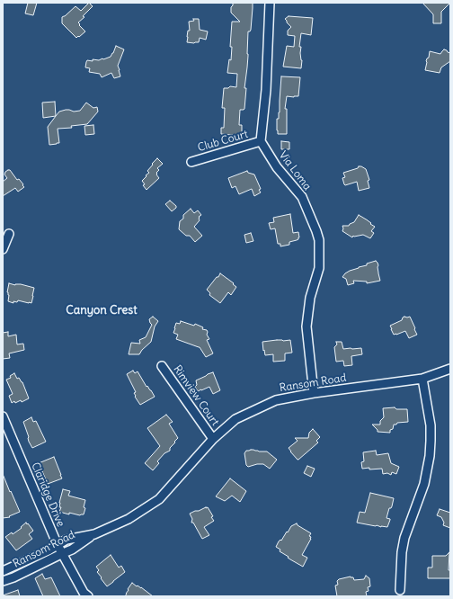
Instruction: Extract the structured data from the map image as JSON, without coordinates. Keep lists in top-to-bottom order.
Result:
{
  "streets": {
    "street": [
      "Club Court",
      "Via Loma",
      "Ransom Road",
      "Rimview Court",
      "Claridge Drive"
    ]
  },
  "crossings": [
    ["Club Court", "Via Loma"],
    ["Via Loma", "Ransom Road"],
    ["Ransom Road", "Rimview Court"],
    ["Ransom Road", "Claridge Drive"]
  ],
  "districts": ["Canyon Crest"]
}
